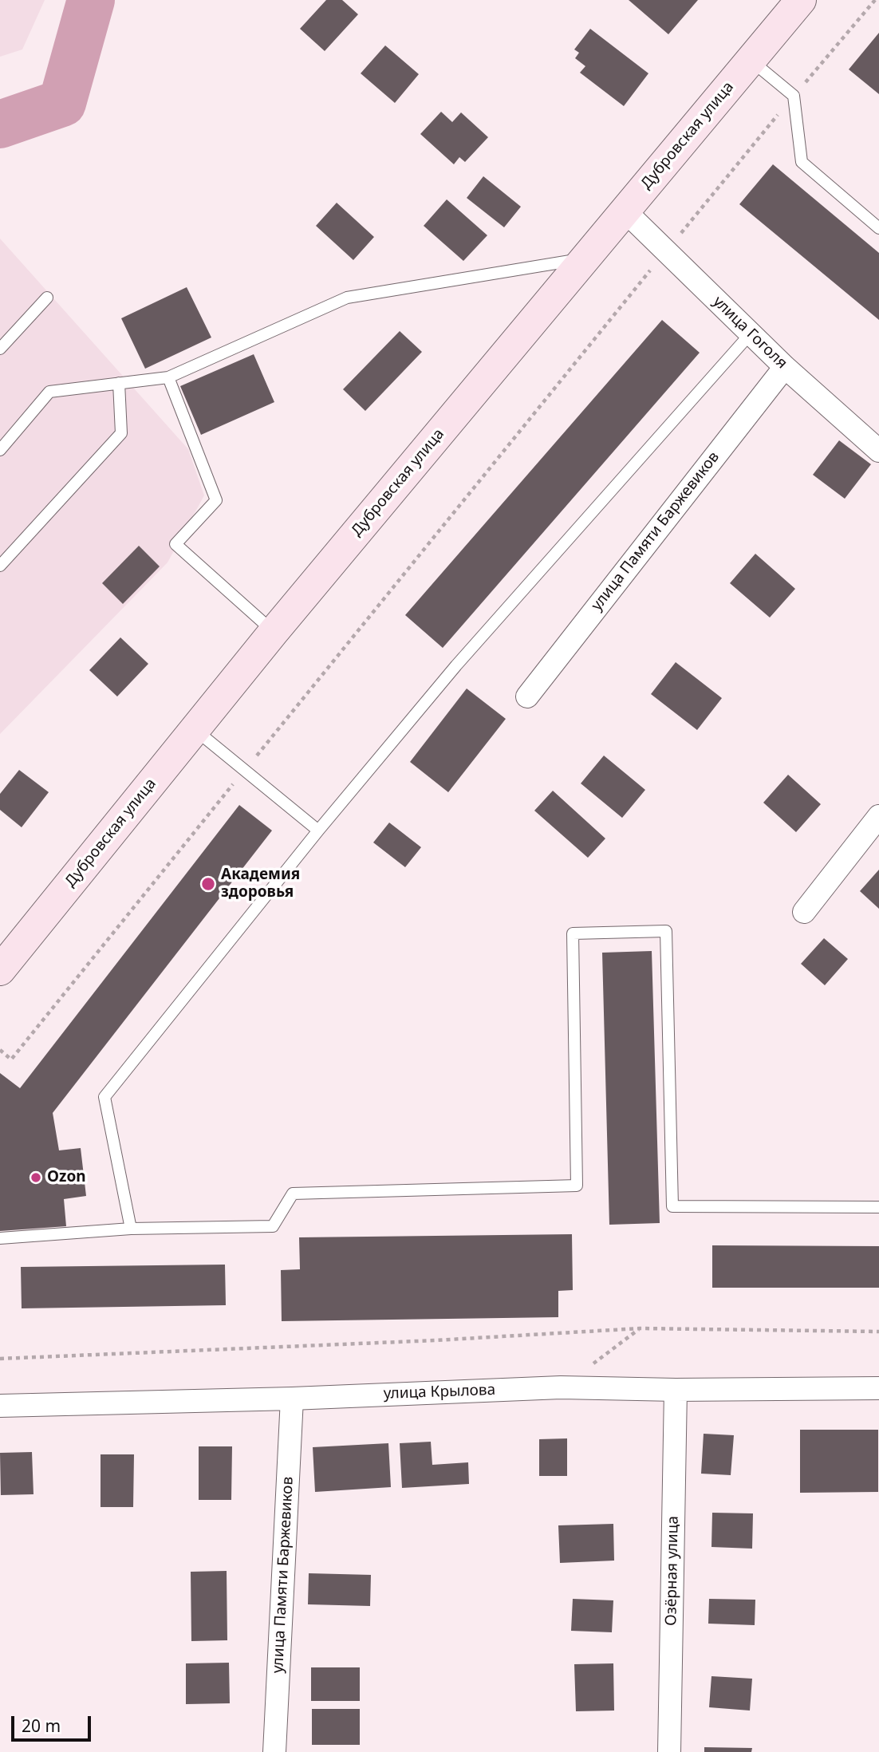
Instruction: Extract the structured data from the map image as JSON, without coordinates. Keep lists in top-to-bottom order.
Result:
{
  "streets": {
    "street": [
      "Дубровская улица",
      "улица Гоголя",
      "улица Памяти Баржевиков",
      "улица Крылова",
      "Озёрная улица"
    ]
  },
  "crossings": [
    ["Дубровская улица", "улица Гоголя"],
    ["улица Гоголя", "улица Памяти Баржевиков"],
    ["улица Памяти Баржевиков", "улица Крылова"],
    ["улица Крылова", "Озёрная улица"]
  ],
  "places": ["Академия здоровья", "Ozon"],
  "scale_bar": "20 m"
}
